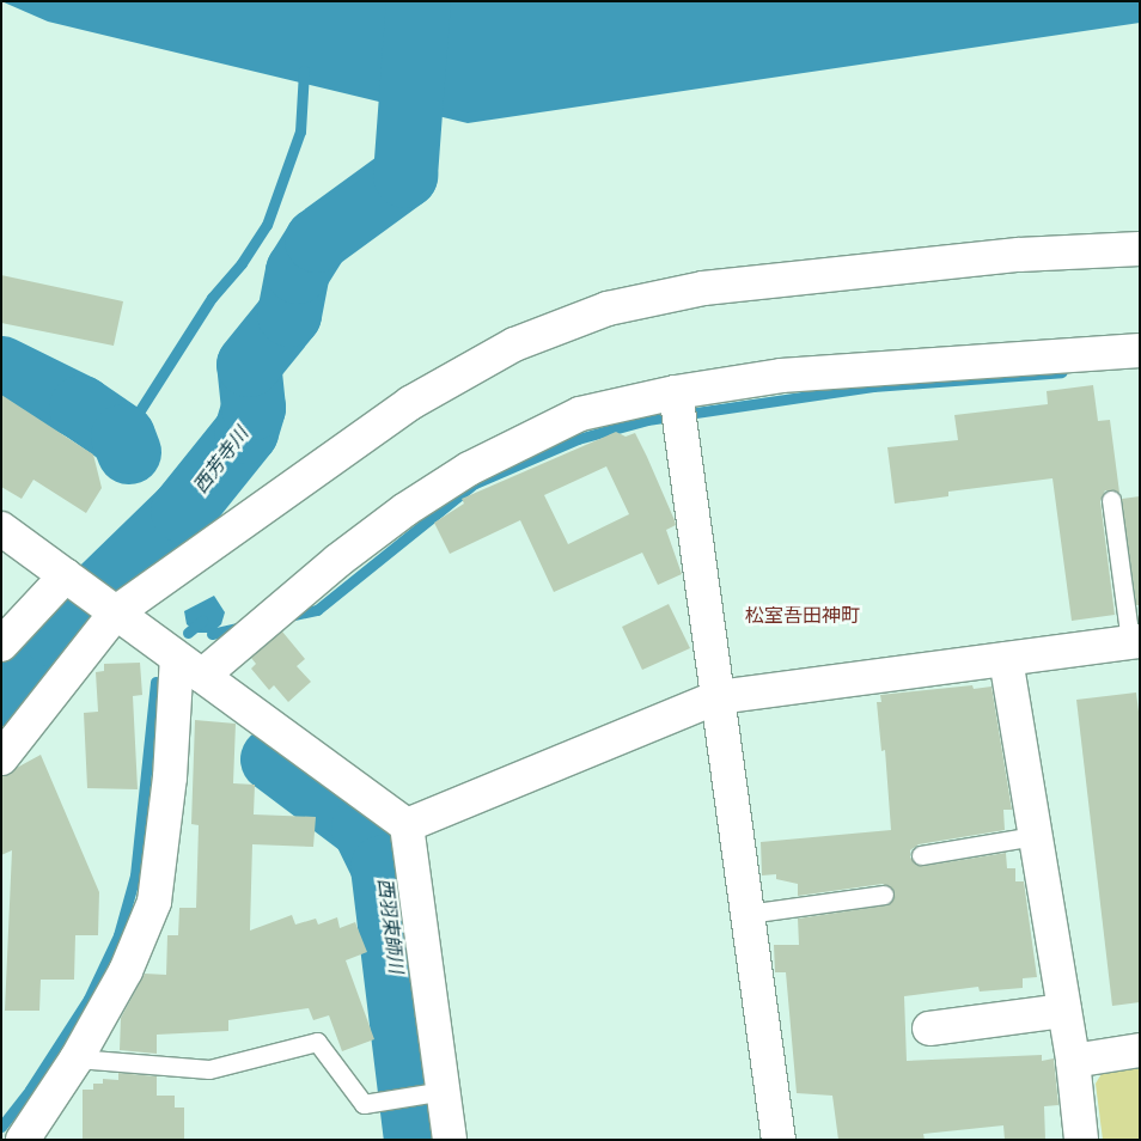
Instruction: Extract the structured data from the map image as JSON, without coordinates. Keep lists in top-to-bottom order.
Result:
{
  "districts": ["松室吾田神町"],
  "water": ["西芳寺川", "西羽束師川"]
}
